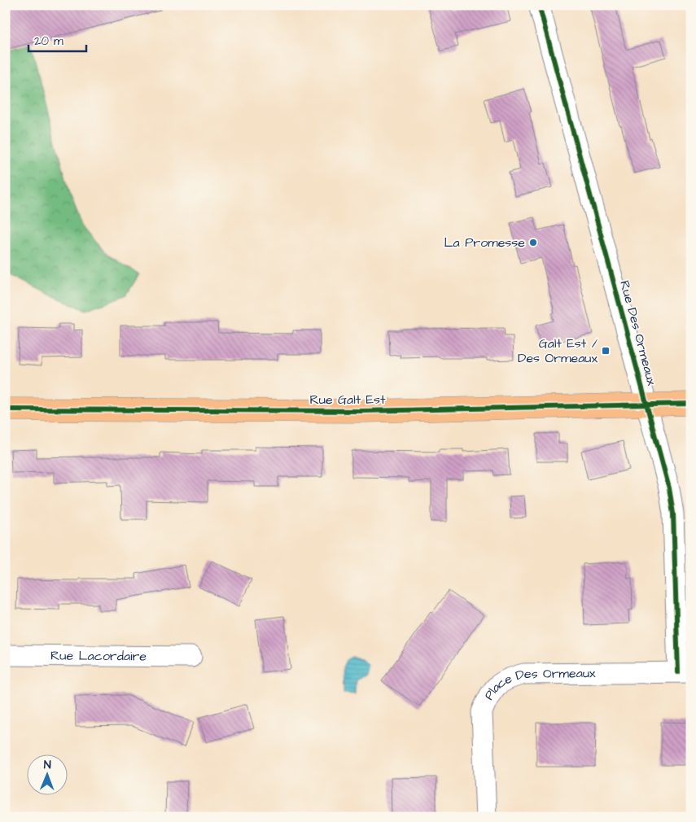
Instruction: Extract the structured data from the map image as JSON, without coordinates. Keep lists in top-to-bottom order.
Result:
{
  "streets": {
    "main road": ["Rue Galt Est"],
    "street": ["Rue Des Ormeaux", "Rue Lacordaire", "Place Des Ormeaux"]
  },
  "crossings": [
    ["Rue Des Ormeaux", "Rue Galt Est"],
    ["Rue Des Ormeaux", "Place Des Ormeaux"]
  ],
  "places": {
    "other": ["La Promesse"],
    "transit": ["Galt Est / Des Ormeaux"]
  },
  "scale_bar": "20 m",
  "north": "top"
}
